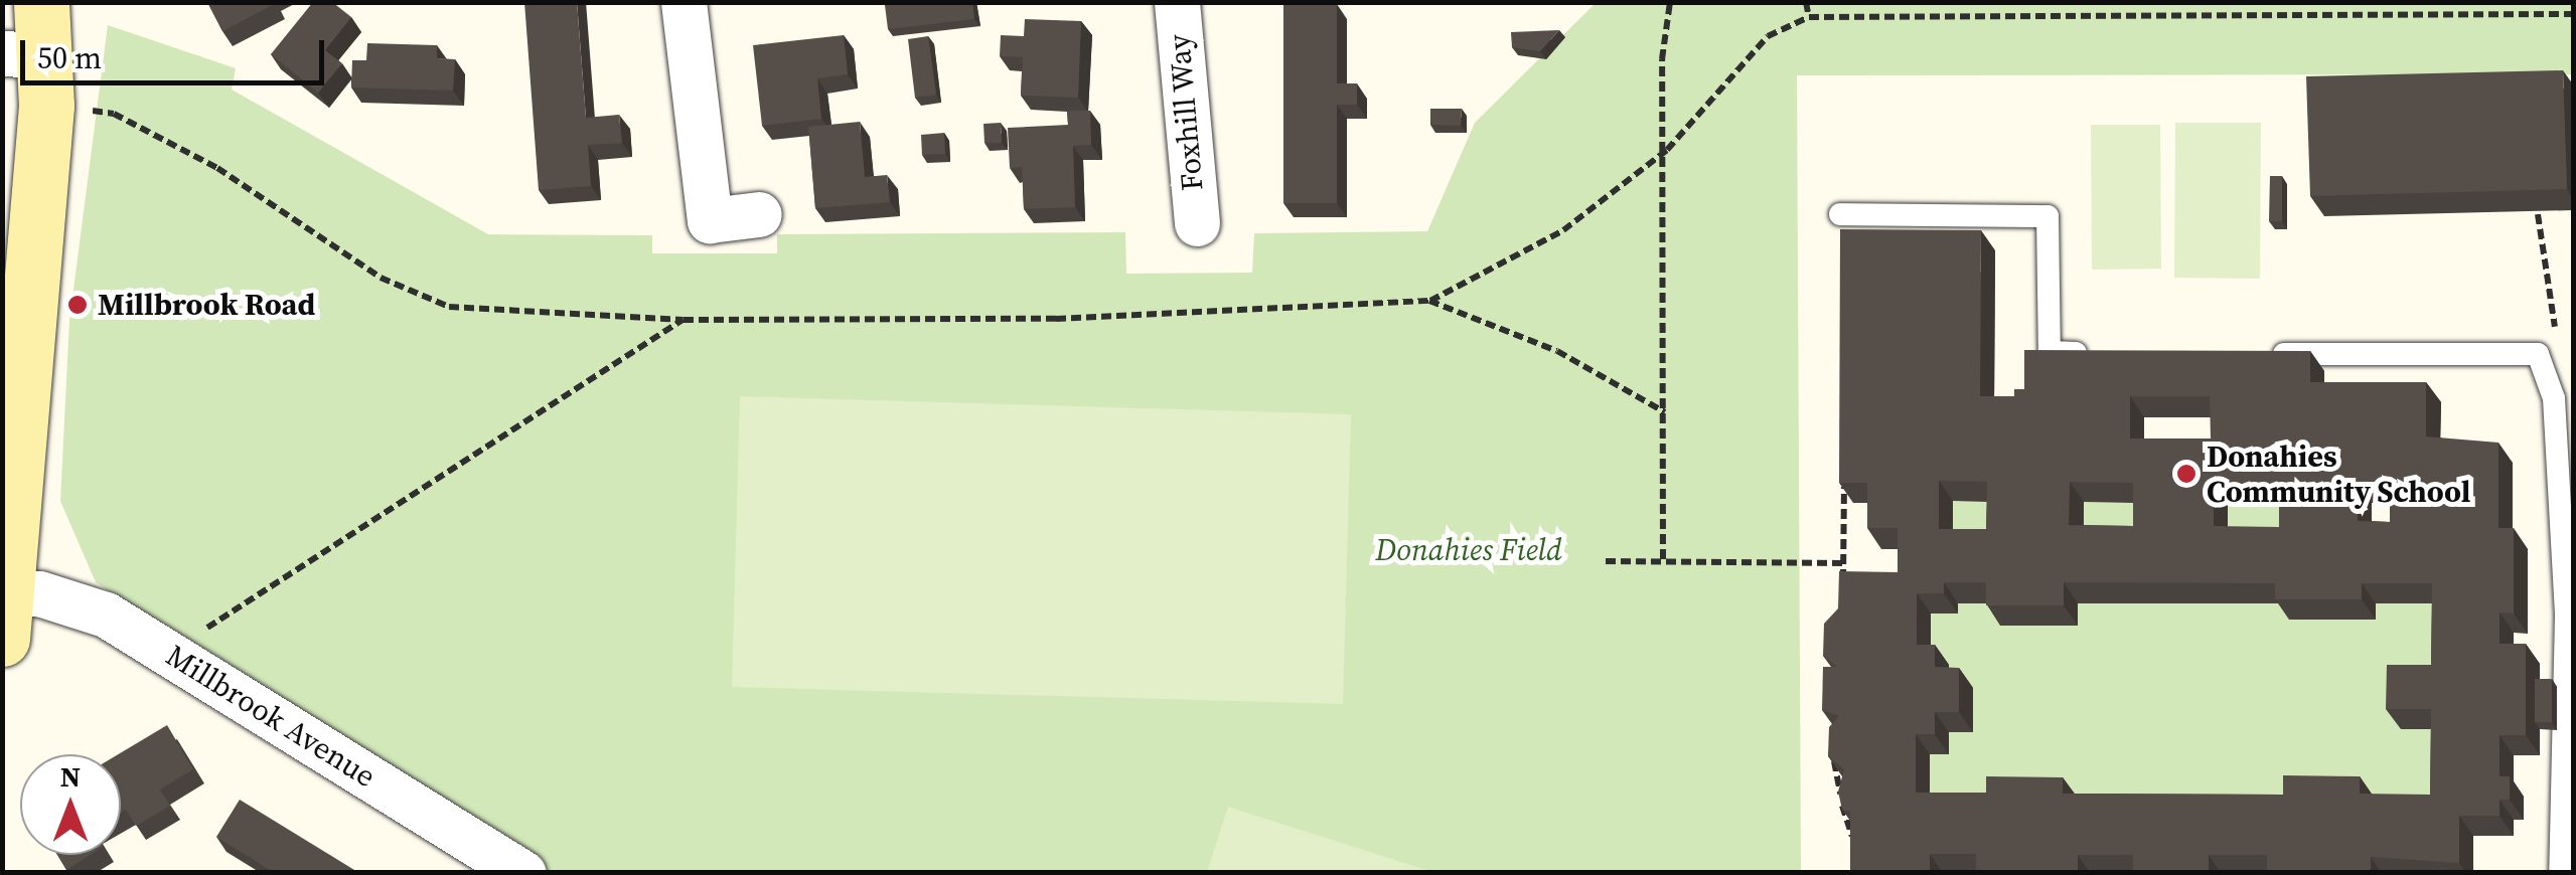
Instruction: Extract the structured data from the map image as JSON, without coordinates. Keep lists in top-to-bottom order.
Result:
{
  "streets": {
    "street": ["Foxhill Way", "Millbrook Avenue"]
  },
  "parks": ["Donahies Field"],
  "places": ["Millbrook Road", "Donahies Community School"],
  "scale_bar": "50 m",
  "north": "top"
}
